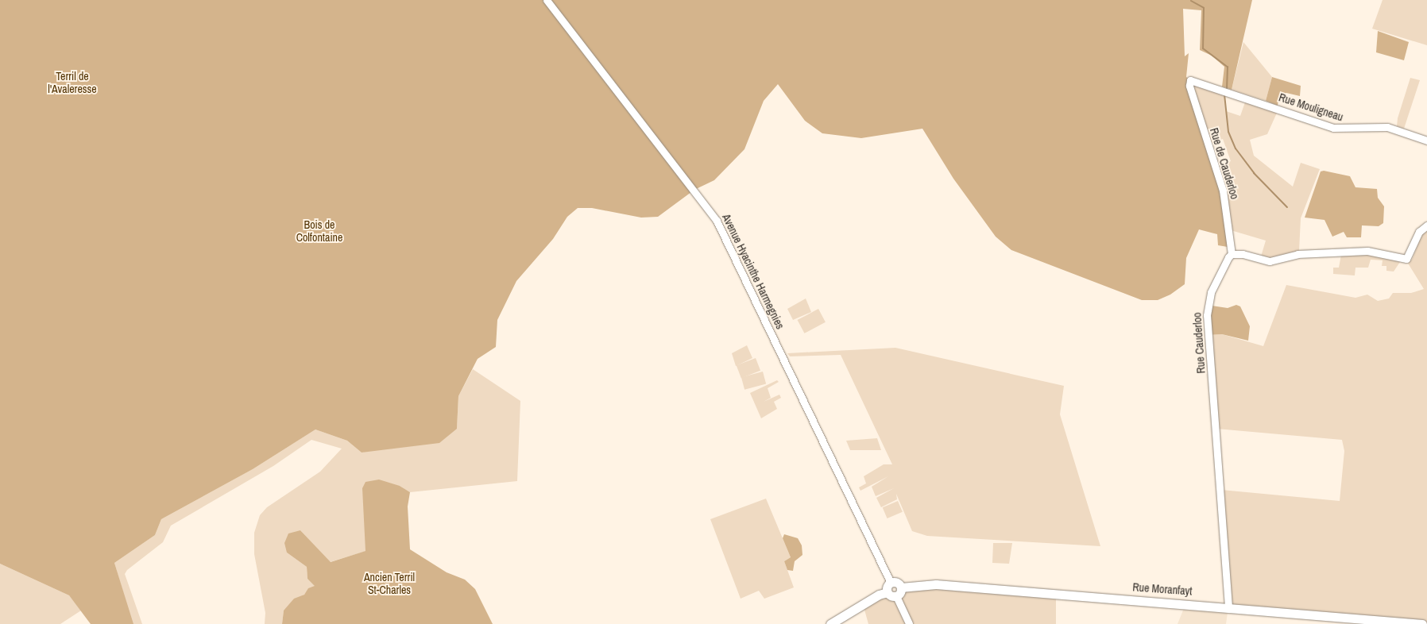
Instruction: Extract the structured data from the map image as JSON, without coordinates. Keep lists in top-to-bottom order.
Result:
{
  "streets": {
    "main road": ["Rue Moranfayt"],
    "street": [
      "Rue Mouligneau",
      "Rue de Cauderloo",
      "Avenue Hyacinthe Harmegnies",
      "Rue Cauderloo"
    ]
  },
  "crossings": [
    ["Rue Mouligneau", "Rue de Cauderloo"],
    ["Rue de Cauderloo", "Rue Cauderloo"],
    ["Rue Cauderloo", "Rue Moranfayt"]
  ],
  "parks": ["Terril de l'Avaleresse", "Bois de Colfontaine", "Ancien Terril St-Charles"]
}
